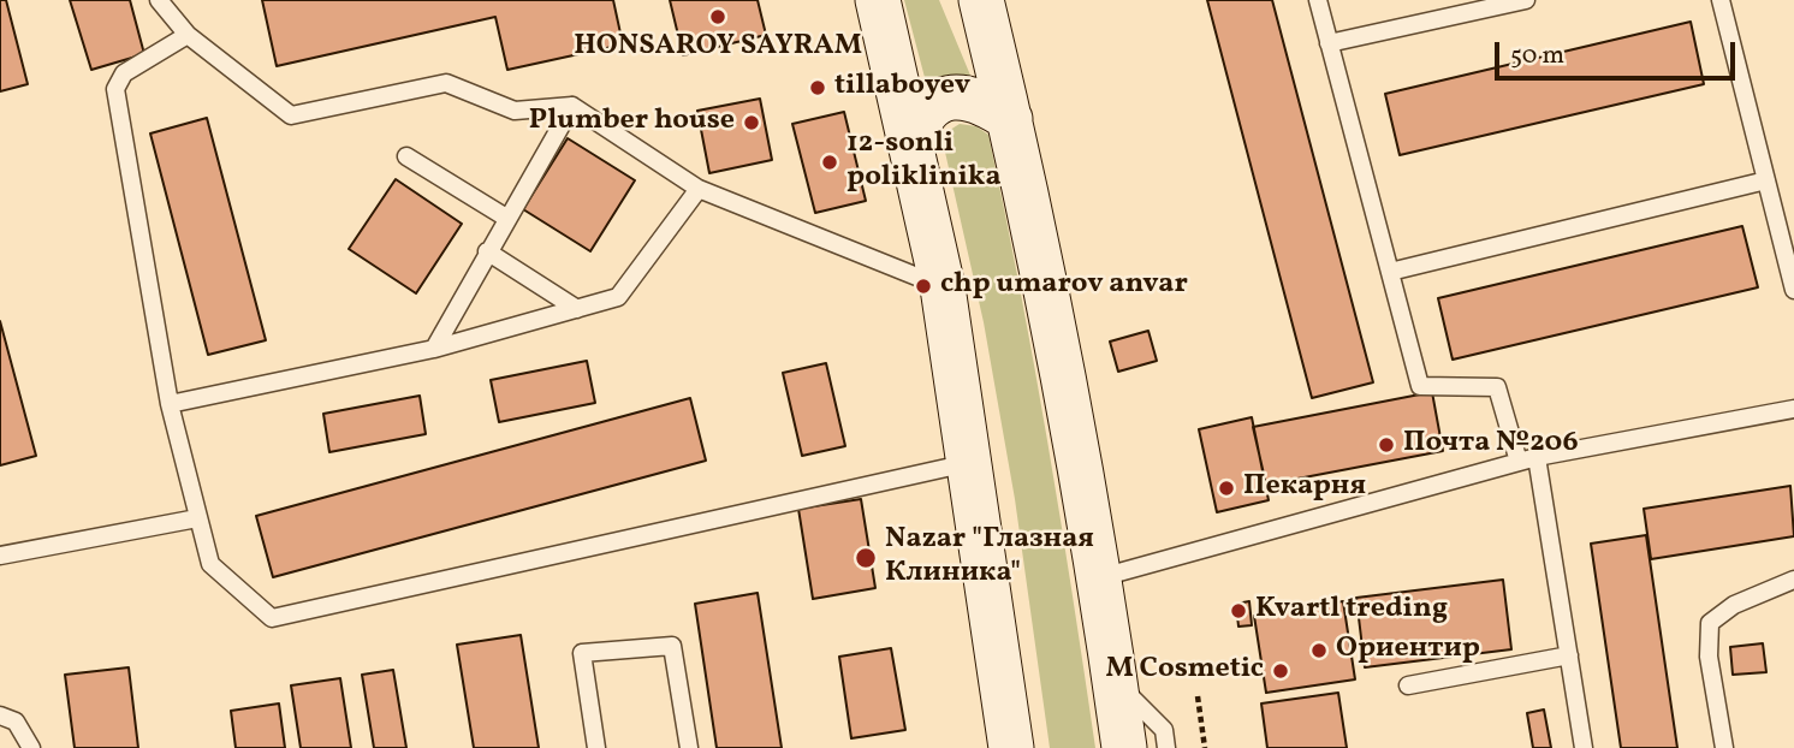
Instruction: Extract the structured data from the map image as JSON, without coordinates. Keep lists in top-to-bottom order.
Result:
{
  "places": [
    "HONSAROY SAYRAM",
    "tillaboyev",
    "Plumber house",
    "12-sonli poliklinika",
    "chp umarov anvar",
    "Почта №206",
    "Пекарня",
    "Nazar \"Глазная Клиника\"",
    "Kvartl treding",
    "Ориентир",
    "M Cosmetic"
  ],
  "scale_bar": "50 m"
}
